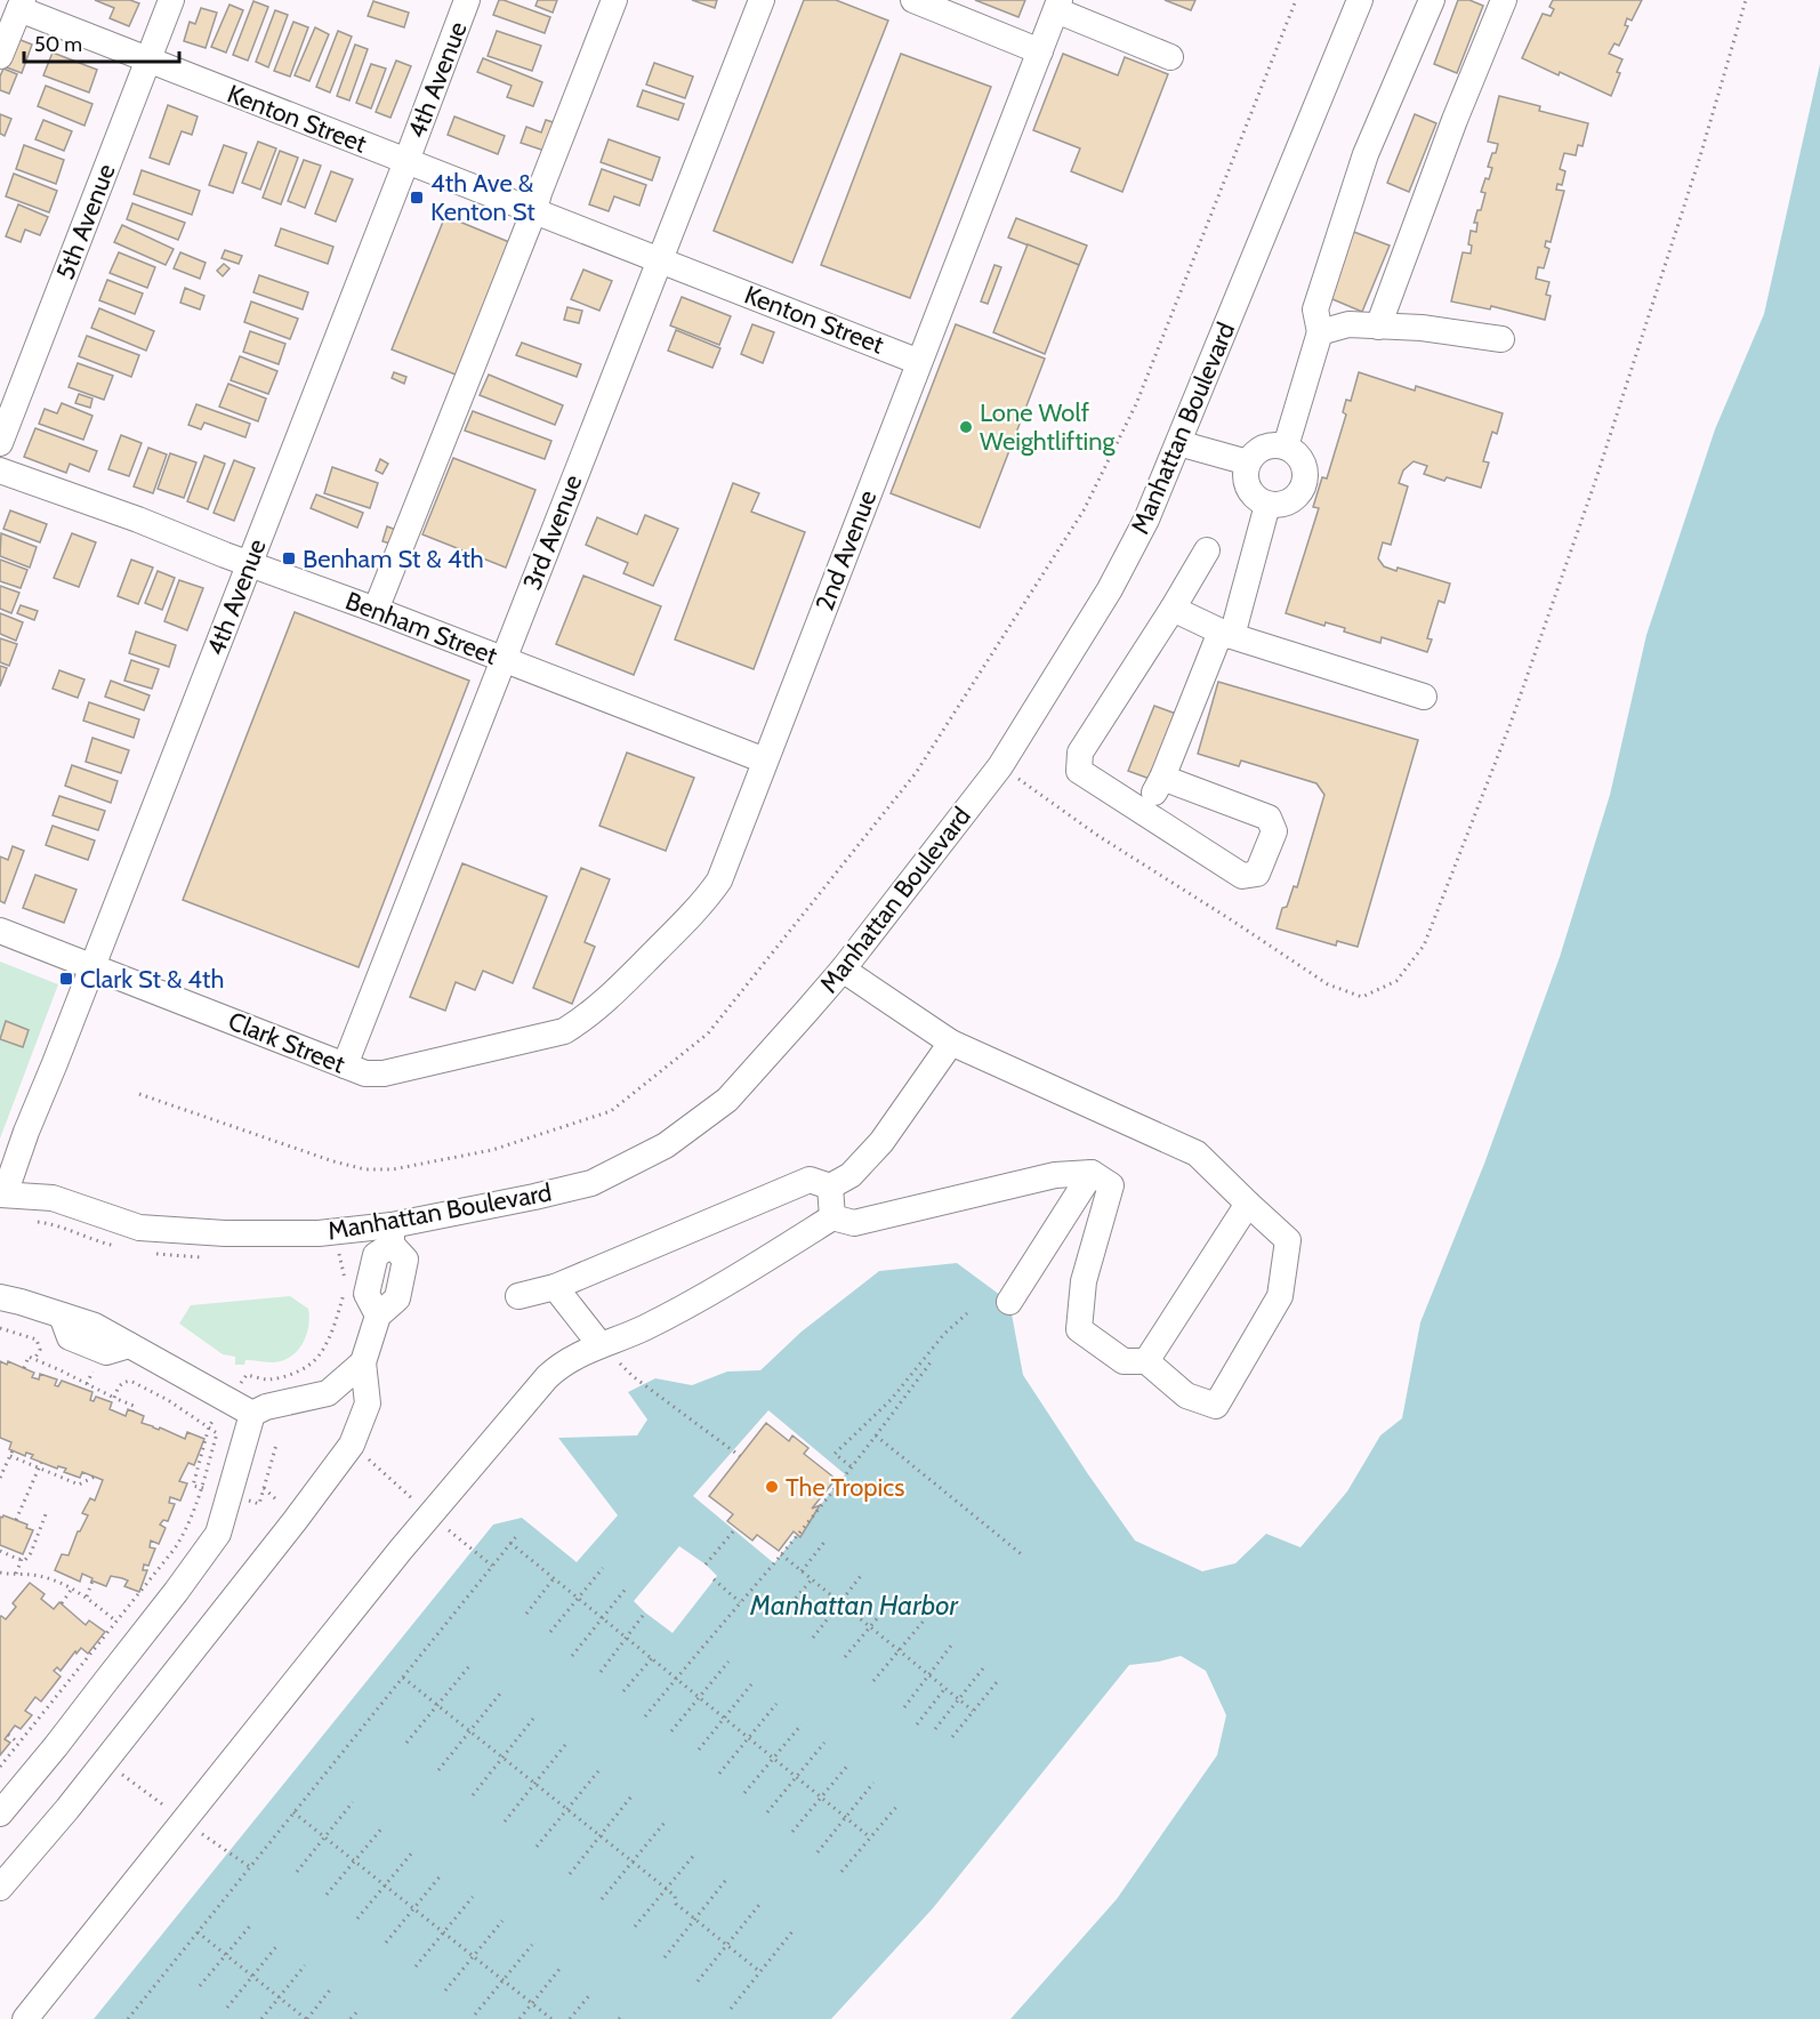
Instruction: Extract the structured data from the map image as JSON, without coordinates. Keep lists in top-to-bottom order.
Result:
{
  "streets": {
    "street": [
      "4th Avenue",
      "Kenton Street",
      "5th Avenue",
      "Manhattan Boulevard",
      "3rd Avenue",
      "2nd Avenue",
      "Benham Street",
      "Clark Street"
    ]
  },
  "crossings": [
    ["4th Avenue", "Kenton Street"],
    ["4th Avenue", "Manhattan Boulevard"],
    ["4th Avenue", "Benham Street"],
    ["4th Avenue", "Clark Street"],
    ["Kenton Street", "5th Avenue"],
    ["Kenton Street", "3rd Avenue"],
    ["Kenton Street", "2nd Avenue"],
    ["3rd Avenue", "Benham Street"],
    ["3rd Avenue", "Clark Street"],
    ["2nd Avenue", "Benham Street"],
    ["2nd Avenue", "Clark Street"]
  ],
  "water": ["Manhattan Harbor"],
  "places": {
    "transit": ["4th Ave & Kenton St", "Benham St & 4th", "Clark St & 4th"],
    "other": ["Lone Wolf Weightlifting", "The Tropics"]
  },
  "scale_bar": "50 m"
}
